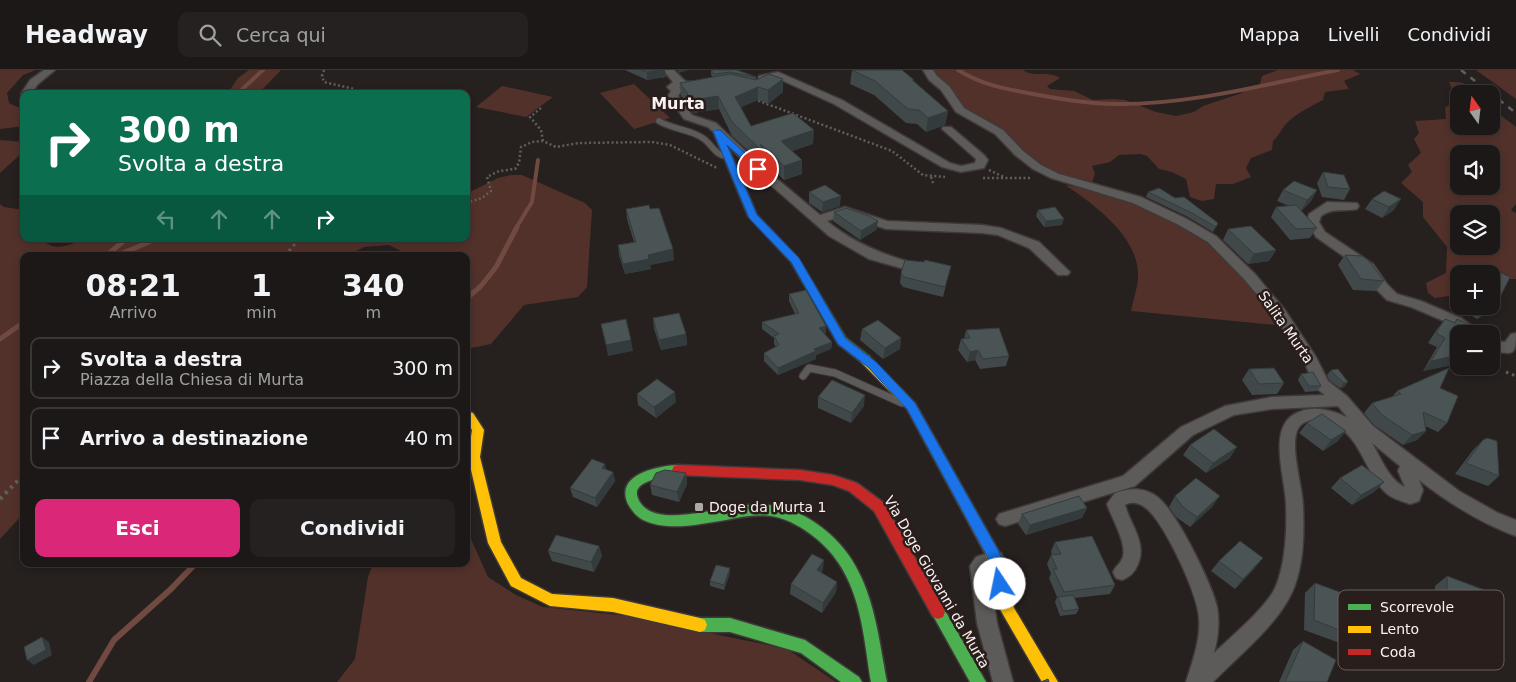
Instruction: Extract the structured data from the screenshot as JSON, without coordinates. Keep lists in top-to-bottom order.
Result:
{
  "streets": {
    "street": ["Salita Murta", "Via Doge Giovanni da Murta"]
  },
  "districts": ["Murta"],
  "places": {
    "transit": ["Doge da Murta 1"]
  },
  "legend": ["Scorrevole", "Lento", "Coda"],
  "north": "top",
  "page": {
    "header": "Headway",
    "search": "Cerca qui",
    "nav": ["Mappa", "Livelli", "Condividi"],
    "map_buttons": ["+", "−"],
    "turn": ["300 m", "Svolta a destra"],
    "eta": [
      "08:21",
      "Arrivo",
      "1",
      "min",
      "340",
      "m"
    ],
    "list": [
      {
        "name": "Svolta a destra",
        "note": "Piazza della Chiesa di Murta",
        "value": "300 m"
      },
      {
        "name": "Arrivo a destinazione",
        "value": "40 m"
      }
    ],
    "buttons": ["Esci", "Condividi"]
  }
}
